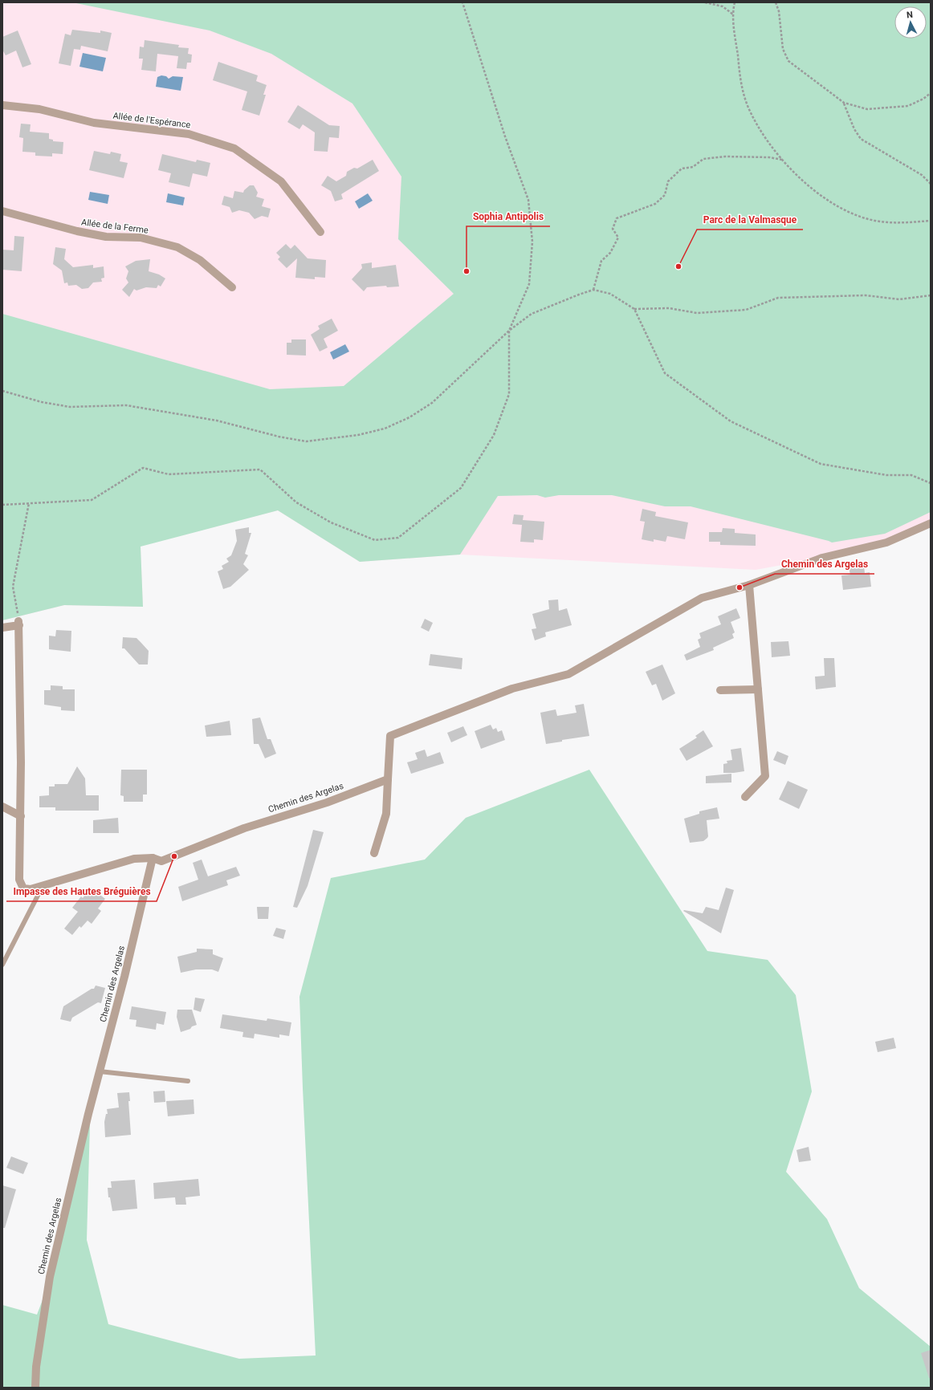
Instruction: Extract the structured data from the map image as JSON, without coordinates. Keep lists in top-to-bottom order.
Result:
{
  "streets": {
    "street": ["Allée de l'Espérance", "Allée de la Ferme", "Chemin des Argelas"]
  },
  "places": [
    "Parc de la Valmasque",
    "Sophia Antipolis",
    "Chemin des Argelas",
    "Impasse des Hautes Bréguières"
  ],
  "north": "top"
}
